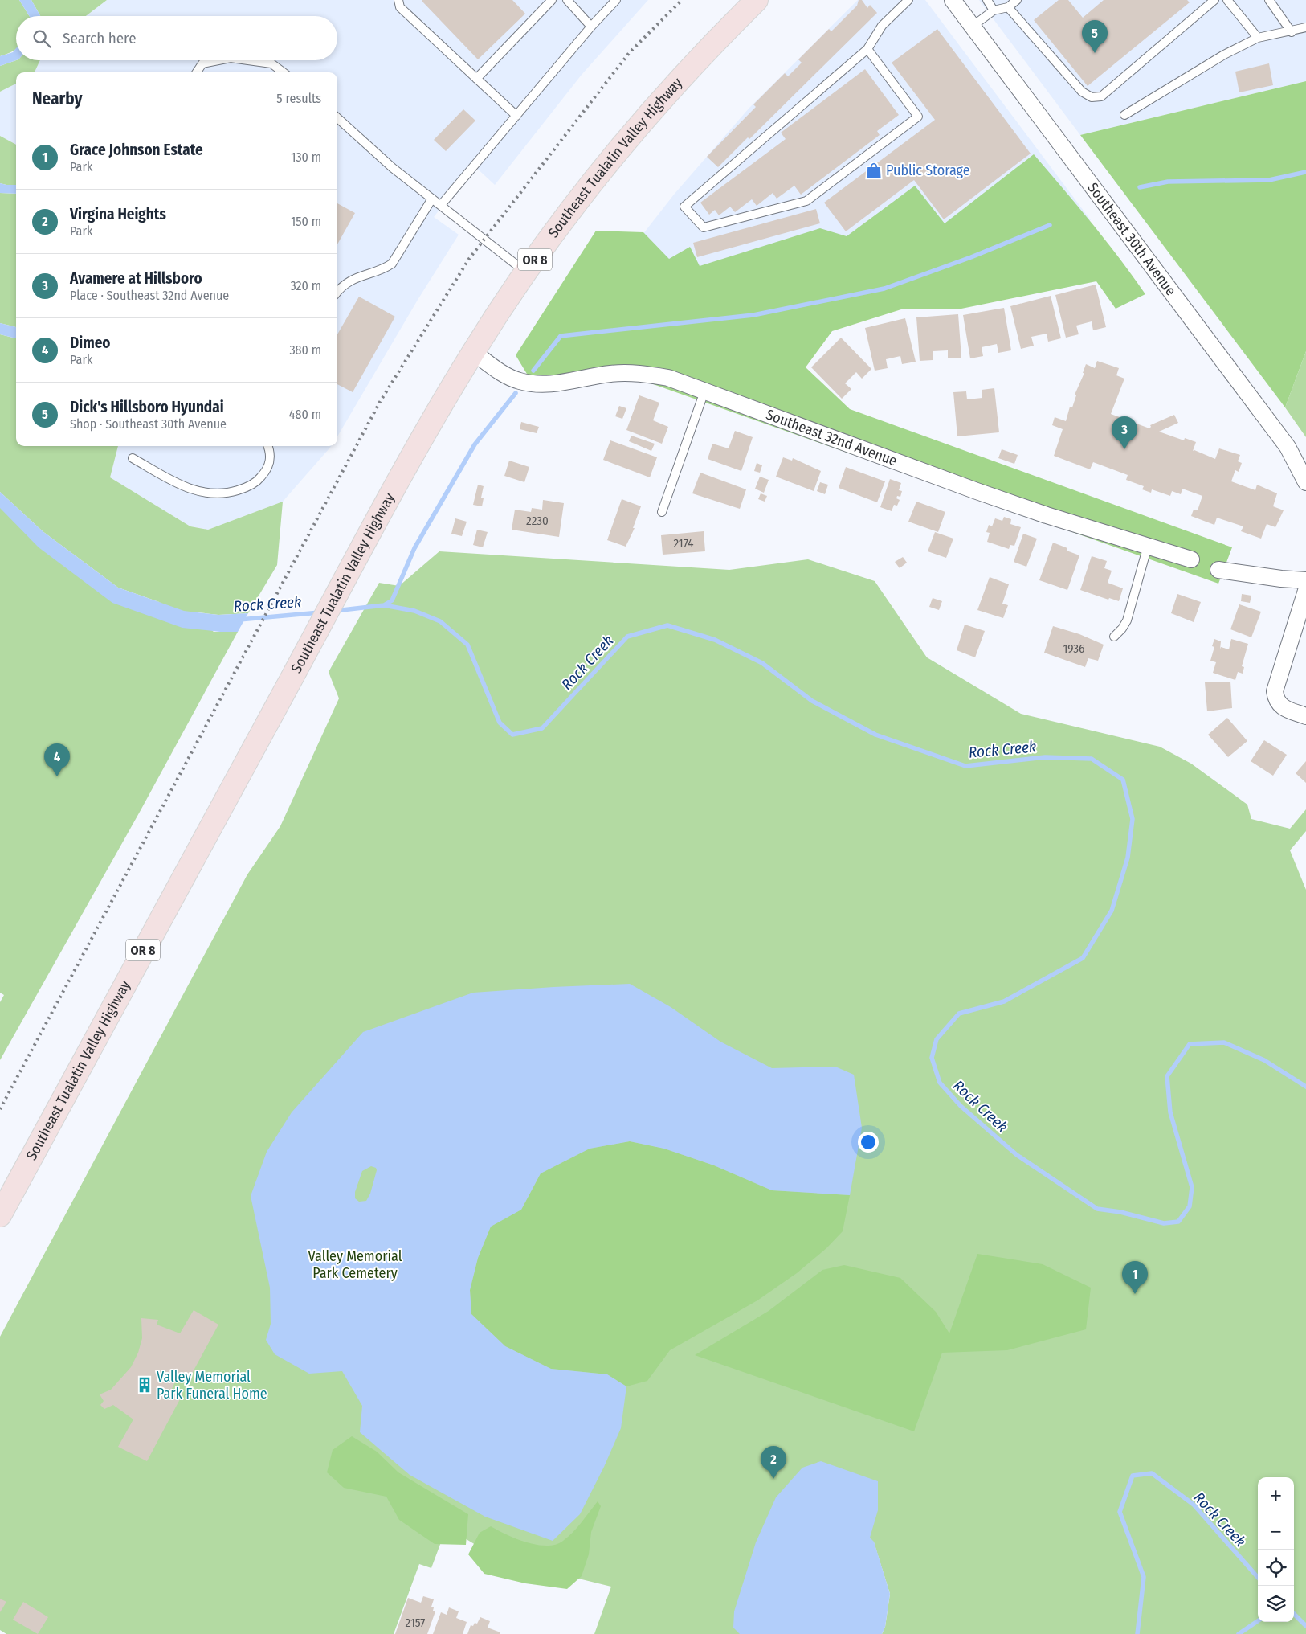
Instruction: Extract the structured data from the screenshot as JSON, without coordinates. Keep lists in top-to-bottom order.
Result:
{
  "streets": {
    "main road": ["Southeast Tualatin Valley Highway", "OR 8"],
    "street": ["Southeast 30th Avenue", "Southeast 32nd Avenue"]
  },
  "crossings": [
    ["Southeast Tualatin Valley Highway", "Southeast 32nd Avenue"]
  ],
  "water": ["Rock Creek"],
  "parks": ["Valley Memorial Park Cemetery"],
  "places": {
    "shop": ["Public Storage"],
    "building": ["Valley Memorial Park Funeral Home"]
  },
  "house_numbers": [
    "2230",
    "2174",
    "1936",
    "2157"
  ],
  "page": {
    "search": "Search here",
    "pins": [
      "5",
      "3",
      "4",
      "1",
      "2"
    ],
    "heading": ["Nearby", "5 results"],
    "list": [
      {
        "mark": "1",
        "name": "Grace Johnson Estate",
        "note": "Park",
        "value": "130 m"
      },
      {
        "mark": "2",
        "name": "Virgina Heights",
        "note": "Park",
        "value": "150 m"
      },
      {
        "mark": "3",
        "name": "Avamere at Hillsboro",
        "note": "Place · Southeast 32nd Avenue",
        "value": "320 m"
      },
      {
        "mark": "4",
        "name": "Dimeo",
        "note": "Park",
        "value": "380 m"
      },
      {
        "mark": "5",
        "name": "Dick's Hillsboro Hyundai",
        "note": "Shop · Southeast 30th Avenue",
        "value": "480 m"
      }
    ],
    "map_buttons": ["+", "−"]
  }
}
